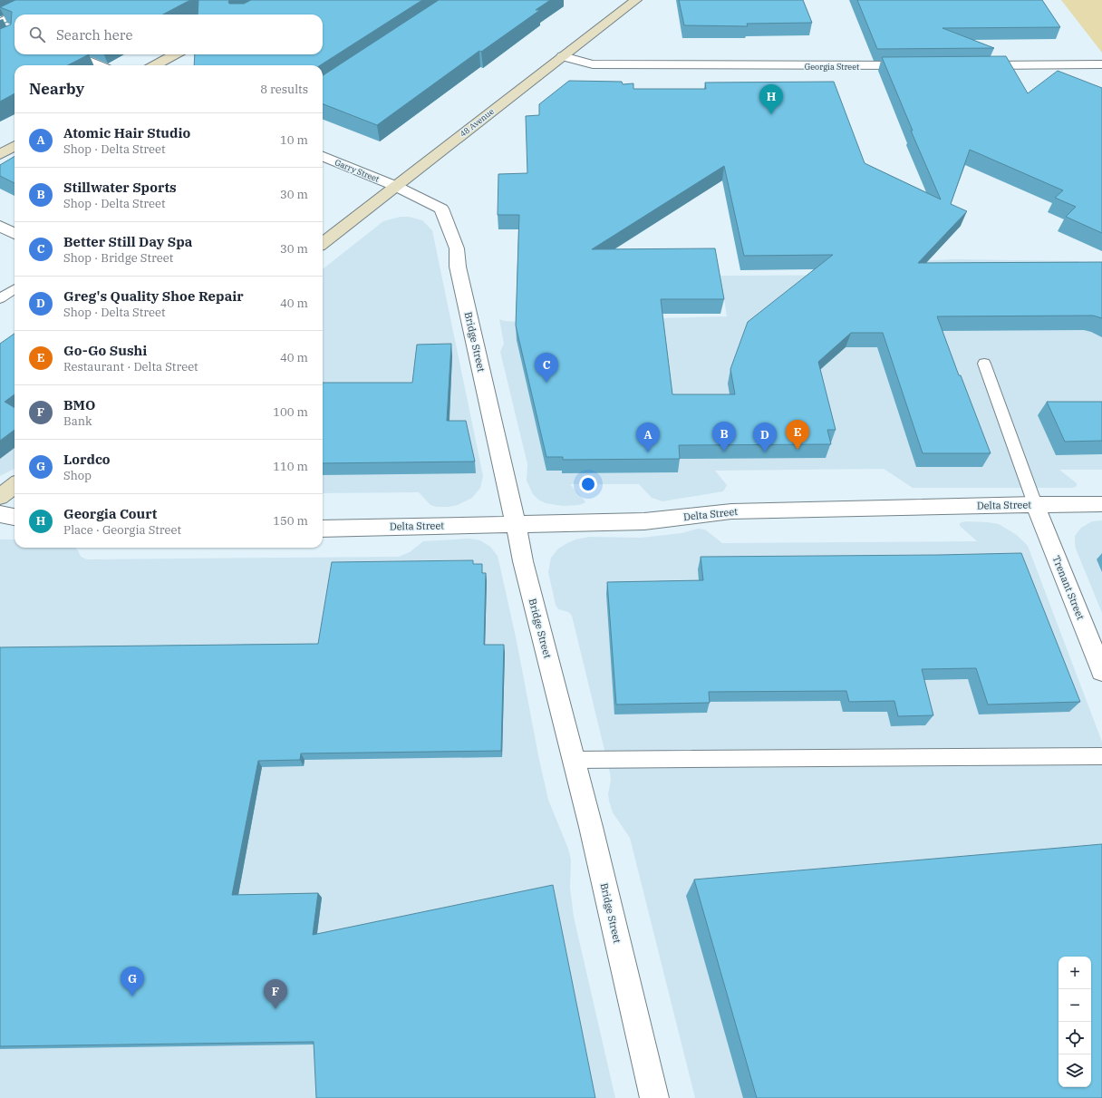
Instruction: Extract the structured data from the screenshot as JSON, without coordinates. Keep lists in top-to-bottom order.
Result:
{
  "streets": {
    "street": [
      "Georgia Street",
      "48 Avenue",
      "Garry Street",
      "Bridge Street",
      "Delta Street",
      "Trenant Street"
    ]
  },
  "crossings": [
    ["Georgia Street", "48 Avenue"],
    ["48 Avenue", "Garry Street"],
    ["48 Avenue", "Bridge Street"],
    ["Garry Street", "Bridge Street"],
    ["Bridge Street", "Delta Street"],
    ["Delta Street", "Trenant Street"]
  ],
  "page": {
    "search": "Search here",
    "heading": ["Nearby", "8 results"],
    "pins": [
      "H",
      "C",
      "E",
      "B",
      "A",
      "D",
      "G",
      "F"
    ],
    "list": [
      {
        "mark": "A",
        "name": "Atomic Hair Studio",
        "note": "Shop · Delta Street",
        "value": "10 m"
      },
      {
        "mark": "B",
        "name": "Stillwater Sports",
        "note": "Shop · Delta Street",
        "value": "30 m"
      },
      {
        "mark": "C",
        "name": "Better Still Day Spa",
        "note": "Shop · Bridge Street",
        "value": "30 m"
      },
      {
        "mark": "D",
        "name": "Greg's Quality Shoe Repair",
        "note": "Shop · Delta Street",
        "value": "40 m"
      },
      {
        "mark": "E",
        "name": "Go-Go Sushi",
        "note": "Restaurant · Delta Street",
        "value": "40 m"
      },
      {
        "mark": "F",
        "name": "BMO",
        "note": "Bank",
        "value": "100 m"
      },
      {
        "mark": "G",
        "name": "Lordco",
        "note": "Shop",
        "value": "110 m"
      },
      {
        "mark": "H",
        "name": "Georgia Court",
        "note": "Place · Georgia Street",
        "value": "150 m"
      }
    ],
    "map_buttons": ["+", "−"]
  }
}
